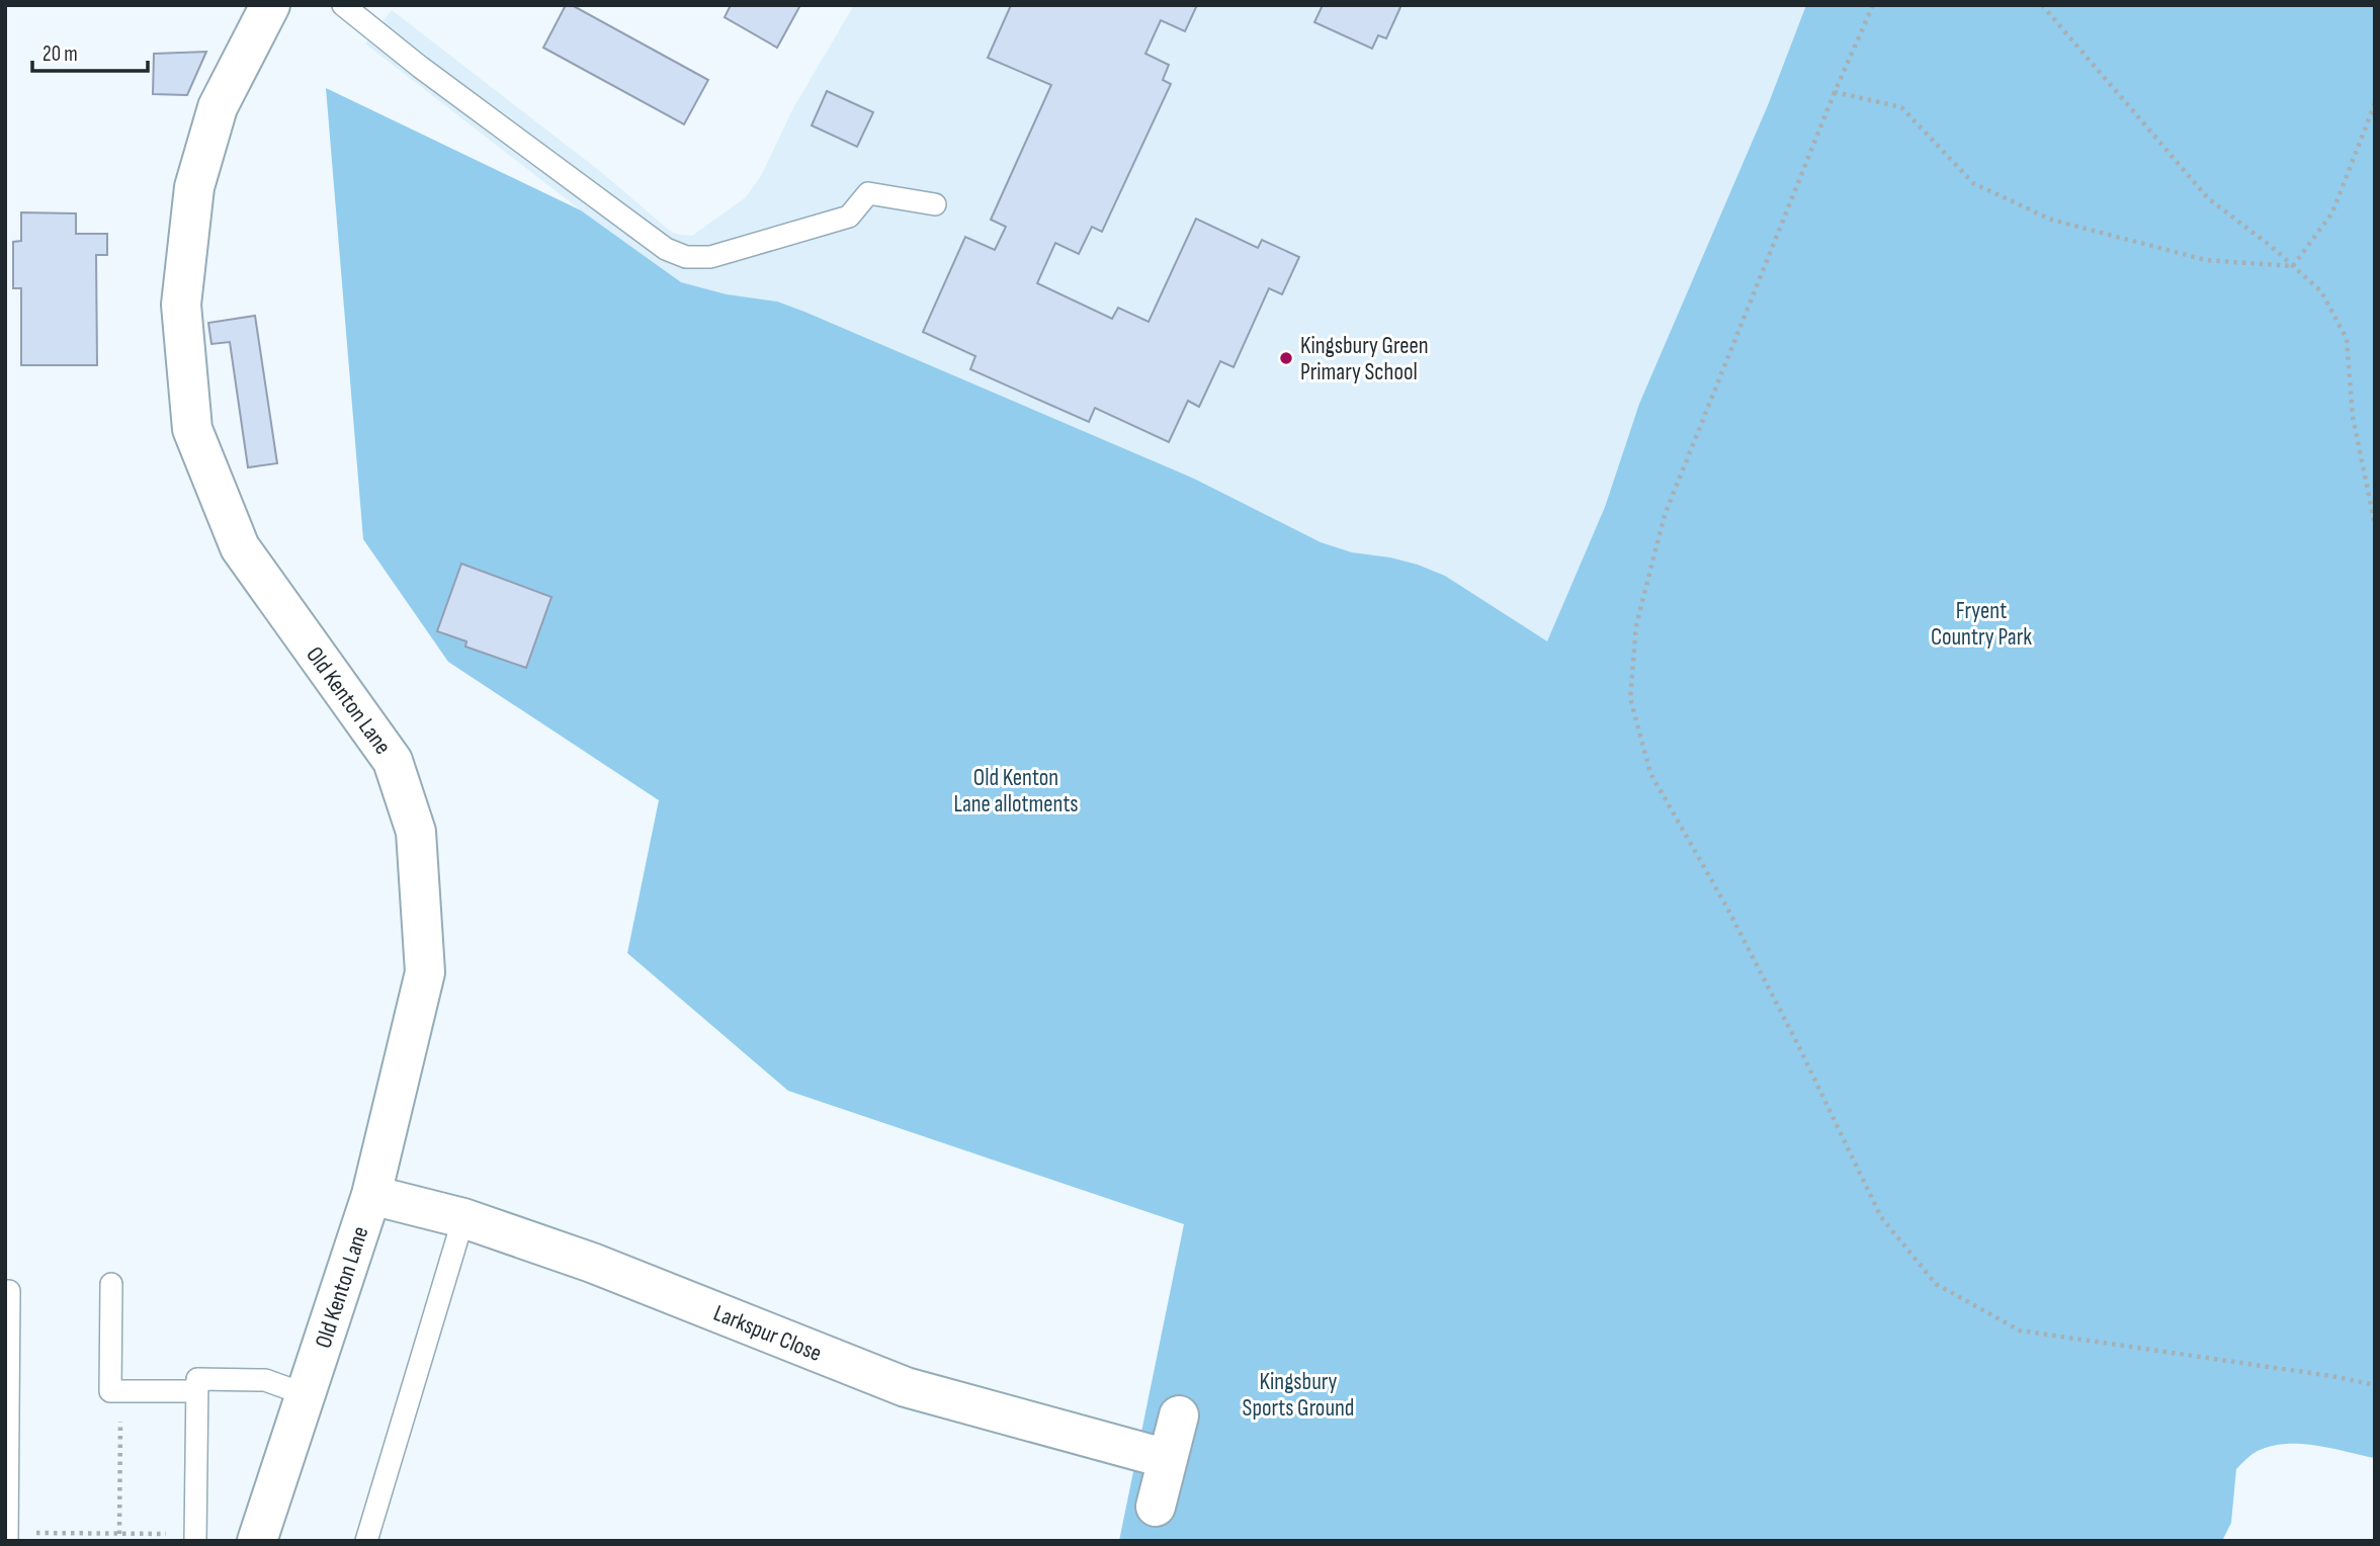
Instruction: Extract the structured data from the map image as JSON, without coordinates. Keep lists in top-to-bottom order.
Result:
{
  "streets": {
    "street": ["Old Kenton Lane", "Larkspur Close"]
  },
  "crossings": [
    ["Old Kenton Lane", "Larkspur Close"]
  ],
  "parks": ["Fryent Country Park", "Old Kenton Lane allotments", "Kingsbury Sports Ground"],
  "places": ["Kingsbury Green Primary School"],
  "scale_bar": "20 m"
}
